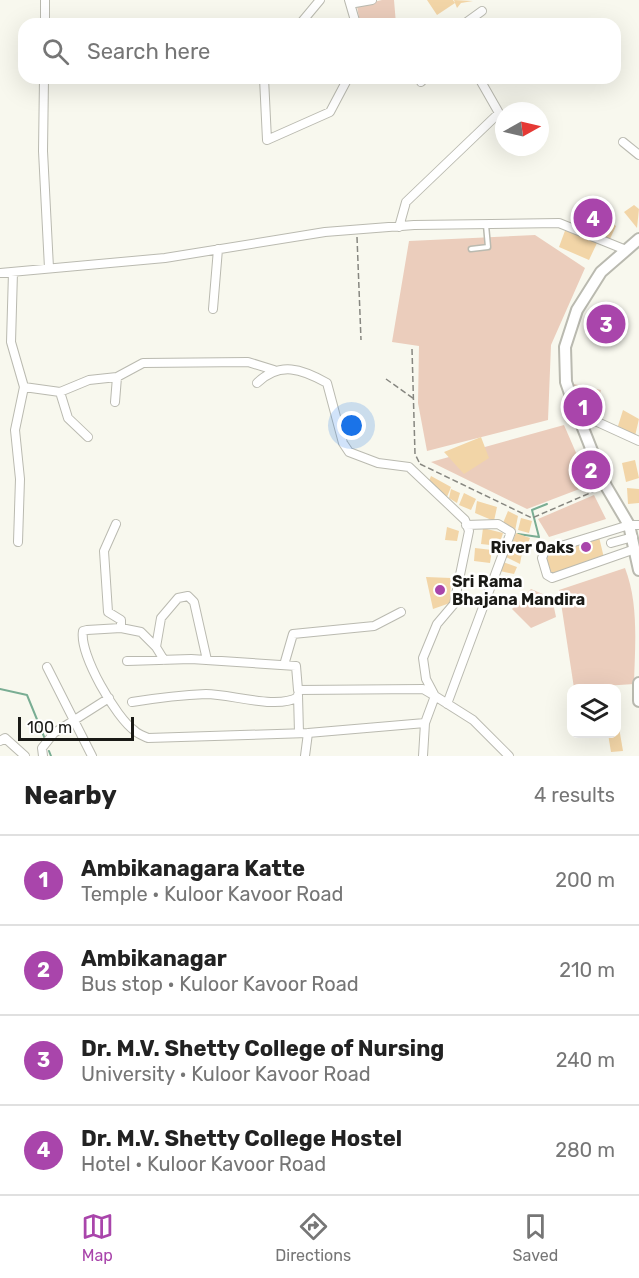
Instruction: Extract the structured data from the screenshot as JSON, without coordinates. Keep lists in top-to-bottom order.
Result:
{
  "places": ["River Oaks", "Sri Rama Bhajana Mandira"],
  "scale_bar": "100 m",
  "north": "right",
  "page": {
    "search": "Search here",
    "pins": [
      "4",
      "3",
      "1",
      "2"
    ],
    "scale": "100 m",
    "heading": ["Nearby", "4 results"],
    "list": [
      {
        "mark": "1",
        "name": "Ambikanagara Katte",
        "note": "Temple · Kuloor Kavoor Road",
        "value": "200 m"
      },
      {
        "mark": "2",
        "name": "Ambikanagar",
        "note": "Bus stop · Kuloor Kavoor Road",
        "value": "210 m"
      },
      {
        "mark": "3",
        "name": "Dr. M.V. Shetty College of Nursing",
        "note": "University · Kuloor Kavoor Road",
        "value": "240 m"
      },
      {
        "mark": "4",
        "name": "Dr. M.V. Shetty College Hostel",
        "note": "Hotel · Kuloor Kavoor Road",
        "value": "280 m"
      }
    ],
    "nav": ["Map", "Directions", "Saved"]
  }
}
